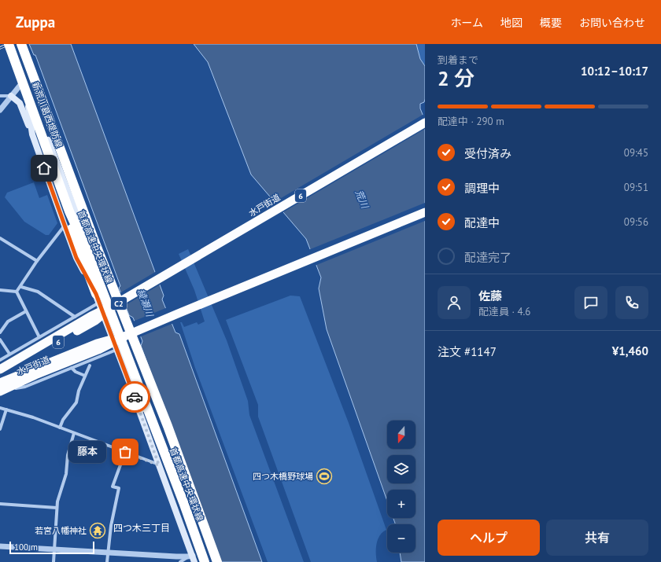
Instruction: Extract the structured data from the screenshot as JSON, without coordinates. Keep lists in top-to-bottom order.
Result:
{
  "streets": {
    "highway": [
      "6",
      "水戸街道",
      "首都高速中央環状線",
      "C2"
    ],
    "main road": ["新荒川葛西堤防線"]
  },
  "districts": ["四つ木三丁目"],
  "water": ["荒川", "綾瀬川"],
  "places": {
    "other": ["藤本"],
    "sports": ["四つ木橋野球場"],
    "temple": ["若宮八幡神社"]
  },
  "scale_bar": "100 m",
  "north": "bottom",
  "page": {
    "header": "Zuppa",
    "nav": [
      "ホーム",
      "地図",
      "概要",
      "お問い合わせ"
    ],
    "heading": ["2 分", "到着まで", "10:12–10:17"],
    "panel": [
      "佐藤",
      "配達員 · 4.6",
      "注文 #1147",
      "¥1,460"
    ],
    "bar": "配達中 · 290 m",
    "list": [
      ["受付済み", "09:45"],
      ["調理中", "09:51"],
      ["配達中", "09:56"],
      "配達完了"
    ],
    "map_buttons": ["+", "−"],
    "bubble": "藤本",
    "buttons": ["ヘルプ", "共有"],
    "scale": "100 m"
  }
}
